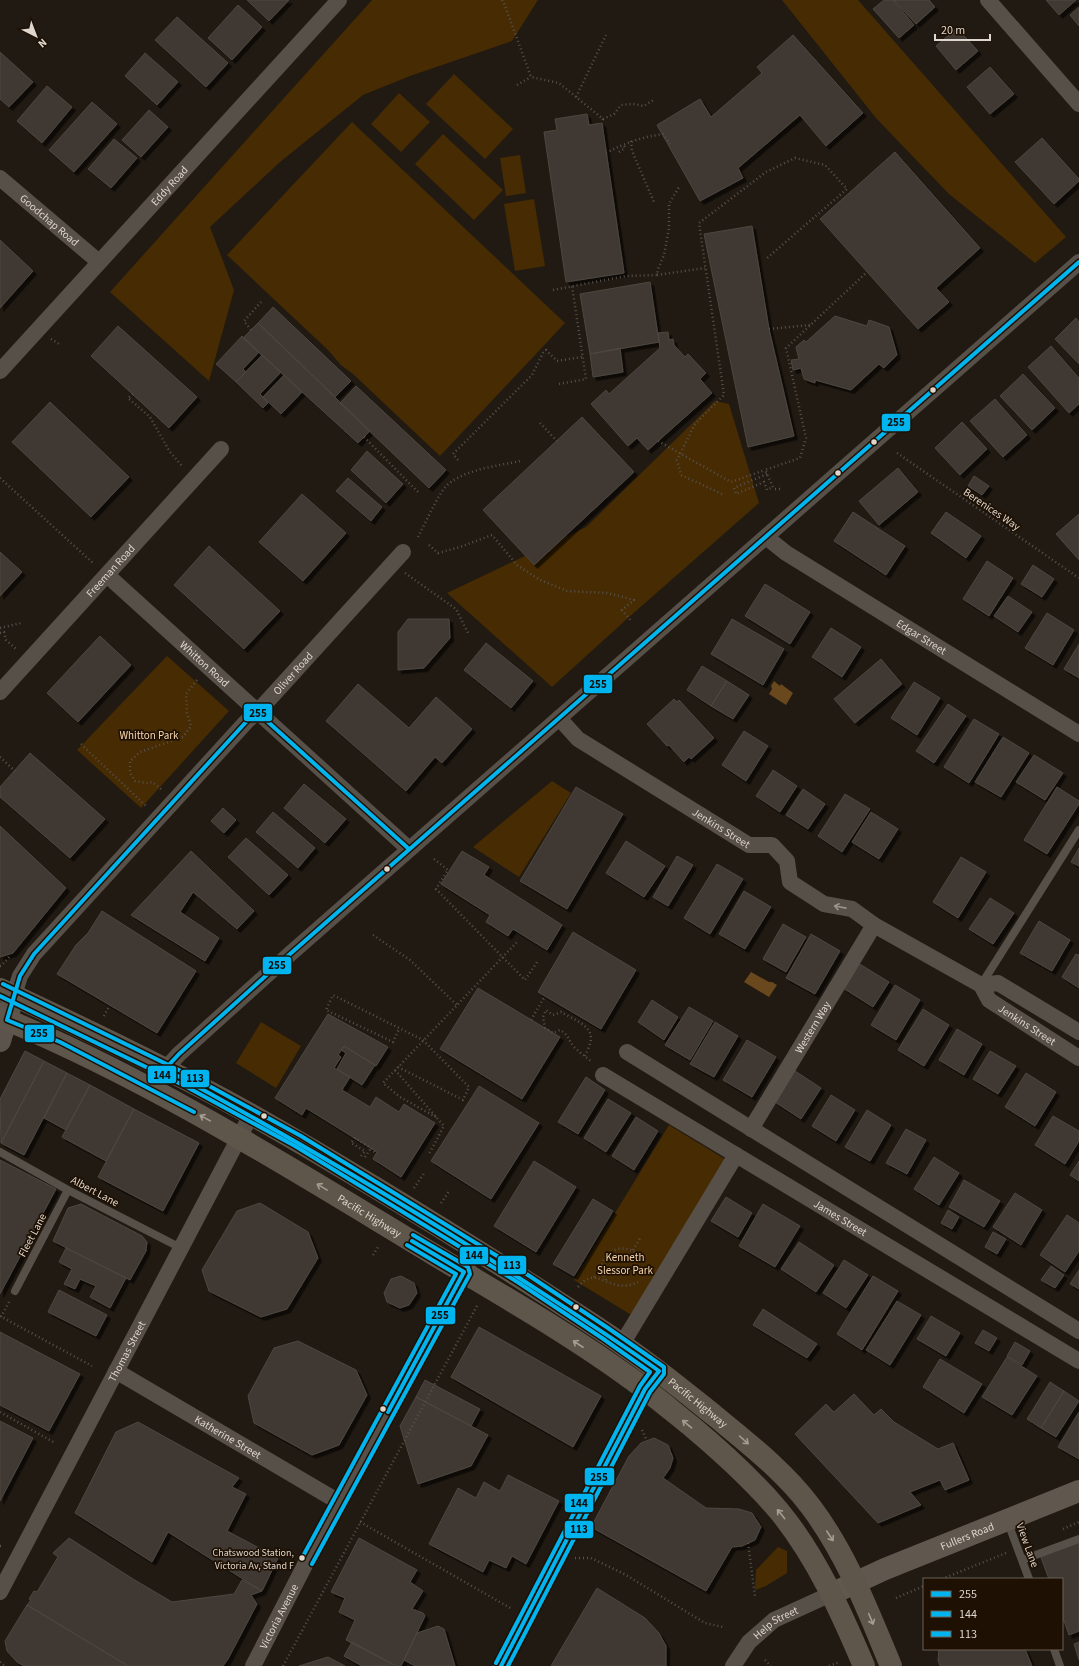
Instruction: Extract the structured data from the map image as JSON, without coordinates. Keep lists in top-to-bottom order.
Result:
{
  "streets": {
    "highway": ["Pacific Highway"],
    "main road": ["Fullers Road"],
    "street": [
      "Eddy Road",
      "Goodchap Road",
      "Freeman Road",
      "Edgar Street",
      "Whitton Road",
      "Oliver Road",
      "Jenkins Street",
      "Western Way",
      "James Street",
      "Thomas Street",
      "Katherine Street",
      "Victoria Avenue",
      "Help Street"
    ],
    "lane": ["Albert Lane", "Fleet Lane", "View Lane"],
    "path": ["Berenices Way"]
  },
  "crossings": [
    ["Eddy Road", "Goodchap Road"],
    ["Freeman Road", "Whitton Road"],
    ["Whitton Road", "Oliver Road"],
    ["Oliver Road", "Pacific Highway"],
    ["Jenkins Street", "Western Way"],
    ["Albert Lane", "Fleet Lane"],
    ["Albert Lane", "Thomas Street"],
    ["Pacific Highway", "Thomas Street"],
    ["Pacific Highway", "Fullers Road"],
    ["Pacific Highway", "Victoria Avenue"],
    ["Pacific Highway", "Help Street"],
    ["Thomas Street", "Katherine Street"],
    ["Katherine Street", "Victoria Avenue"],
    ["Fullers Road", "View Lane"],
    ["Fullers Road", "Help Street"]
  ],
  "one_way": ["Jenkins Street"],
  "parks": ["Whitton Park", "Kenneth Slessor Park"],
  "places": ["Chatswood Station, Victoria Av, Stand F"],
  "lines": ["transit line 255", "transit line 113", "transit line 144"],
  "legend": ["255", "144", "113"],
  "scale_bar": "20 m",
  "north": "bottom right"
}
